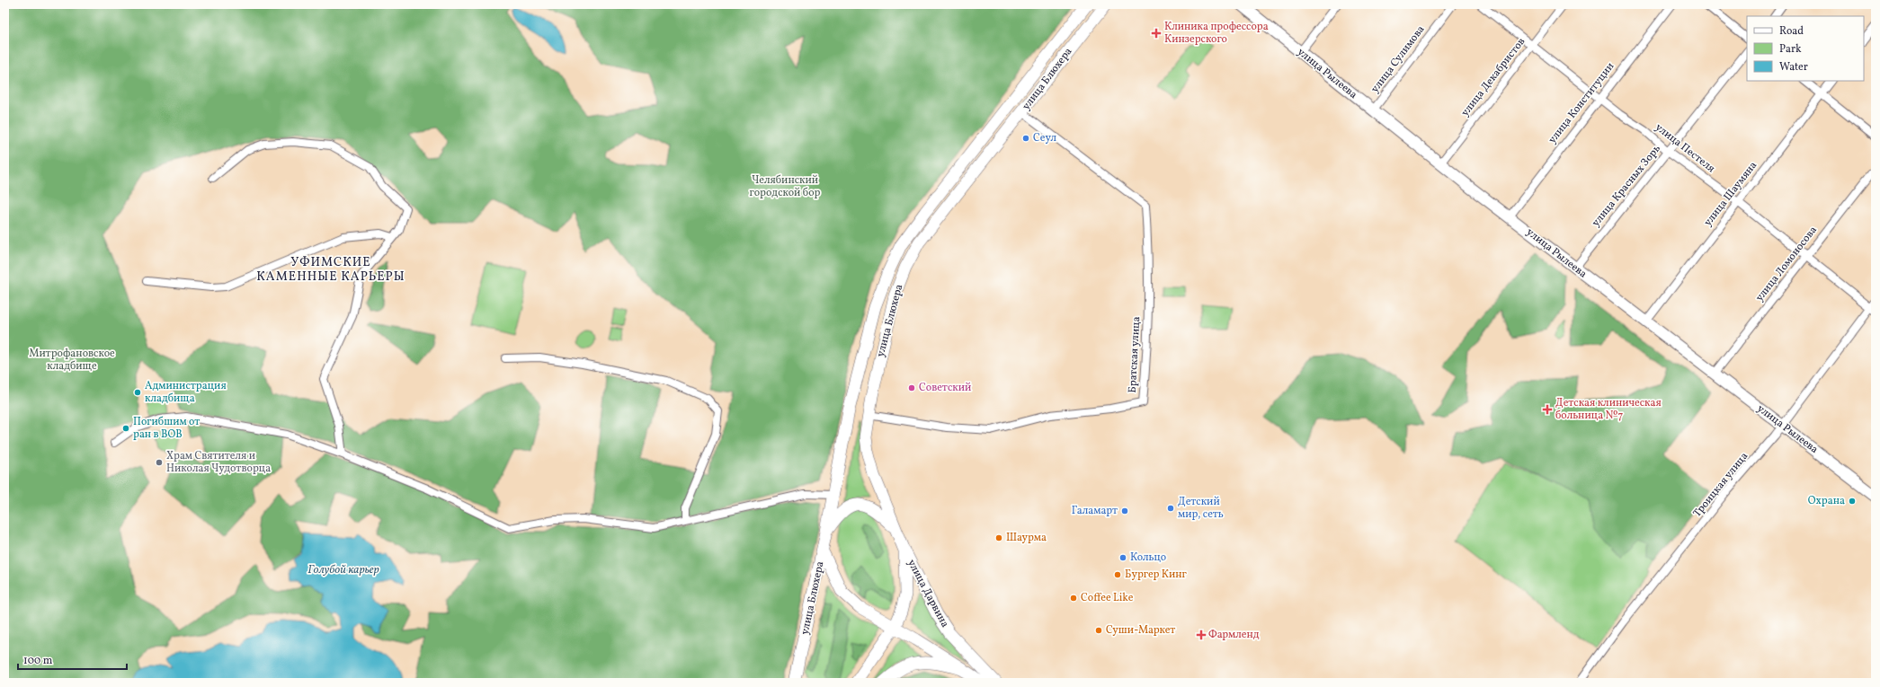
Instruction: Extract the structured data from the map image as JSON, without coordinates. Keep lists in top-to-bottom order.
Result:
{
  "streets": {
    "main road": ["улица Блюхера", "улица Дарвина"],
    "street": [
      "улица Сулимова",
      "улица Рылеева",
      "улица Декабристов",
      "улица Конституции",
      "улица Пестеля",
      "улица Красных Зорь",
      "улица Шаумяна",
      "улица Ломоносова",
      "Братская улица",
      "Троицкая улица"
    ]
  },
  "crossings": [
    ["улица Сулимова", "улица Рылеева"],
    ["улица Рылеева", "улица Декабристов"],
    ["улица Рылеева", "улица Конституции"],
    ["улица Рылеева", "улица Красных Зорь"],
    ["улица Рылеева", "улица Шаумяна"],
    ["улица Рылеева", "улица Ломоносова"],
    ["улица Рылеева", "Троицкая улица"],
    ["улица Декабристов", "улица Пестеля"],
    ["улица Блюхера", "Братская улица"],
    ["улица Блюхера", "улица Дарвина"],
    ["улица Конституции", "улица Пестеля"],
    ["улица Пестеля", "улица Красных Зорь"],
    ["улица Пестеля", "улица Шаумяна"],
    ["улица Пестеля", "улица Ломоносова"],
    ["улица Пестеля", "Троицкая улица"]
  ],
  "districts": ["УФИМСКИЕ КАМЕННЫЕ КАРЬЕРЫ"],
  "water": ["Голубой карьер"],
  "parks": ["Челябинский городской бор", "Митрофановское кладбище"],
  "places": {
    "health": ["Клиника профессора Кинзерского", "Детская клиническая больница №7", "Фармленд"],
    "other": [
      "Сеул",
      "Советский",
      "Администрация кладбища",
      "Погибшим от ран в ВОВ",
      "Храм Святителя и Николая Чудотворца",
      "Охрана",
      "Детский мир, сеть",
      "Галамарт",
      "Шаурма",
      "Кольцо",
      "Бургер Кинг",
      "Coffee Like",
      "Суши-Маркет"
    ]
  },
  "legend": ["Road", "Park", "Water"],
  "scale_bar": "100 m"
}
